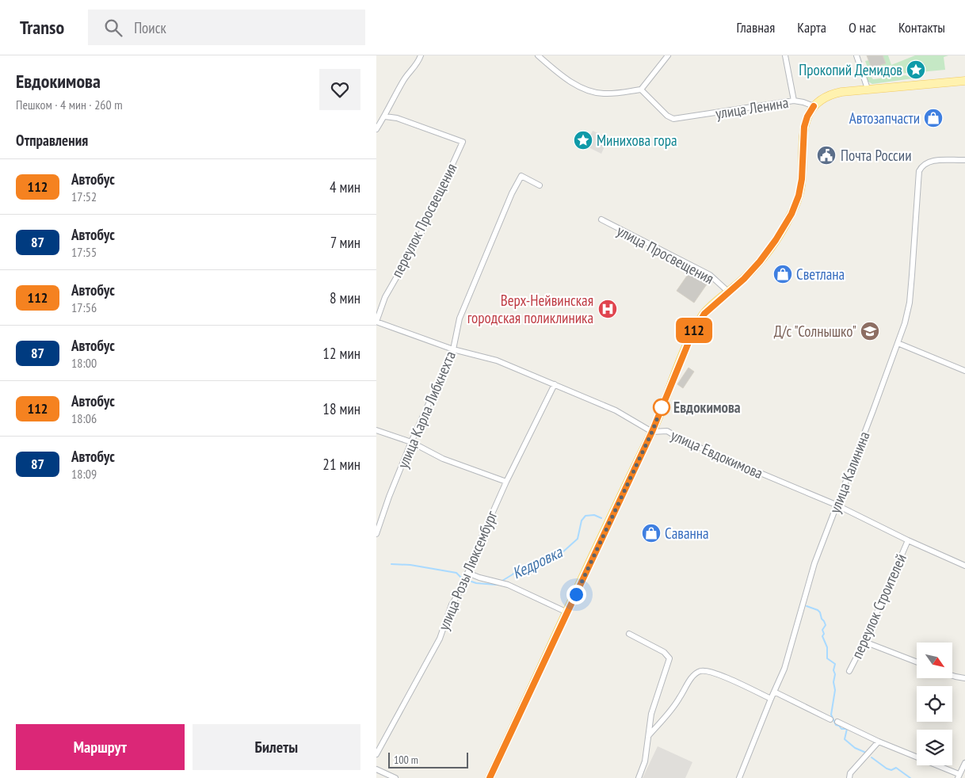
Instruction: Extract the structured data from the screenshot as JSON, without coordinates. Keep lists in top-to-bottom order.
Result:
{
  "streets": {
    "street": [
      "улица Ленина",
      "переулок Просвещения",
      "улица Просвещения",
      "улица Карла Либкнехта",
      "улица Евдокимова",
      "улица Калинина",
      "улица Розы Люксембург",
      "переулок Строителей"
    ]
  },
  "crossings": [
    ["переулок Просвещения", "улица Евдокимова"],
    ["улица Карла Либкнехта", "улица Евдокимова"],
    ["улица Евдокимова", "улица Калинина"],
    ["улица Евдокимова", "улица Розы Люксембург"],
    ["улица Евдокимова", "переулок Строителей"]
  ],
  "water": ["Кедровка"],
  "places": {
    "place": ["Прокопий Демидов", "Минихова гора"],
    "shop": ["Автозапчасти", "Светлана", "Саванна"],
    "public building": ["Почта России"],
    "hospital": ["Верх-Нейвинская городская поликлиника"],
    "school or university": ["Д/с \"Солнышко\""],
    "other": ["Евдокимова"]
  },
  "lines": ["bus line 112"],
  "scale_bar": "100 m",
  "north": "bottom right",
  "page": {
    "header": "Transo",
    "search": "Поиск",
    "nav": [
      "Главная",
      "Карта",
      "О нас",
      "Контакты"
    ],
    "heading": [
      ["Евдокимова", "Пешком · 4 мин · 260 m"],
      "Отправления"
    ],
    "on_map": "112",
    "list": [
      {
        "mark": "112",
        "name": "Автобус",
        "note": "17:52",
        "value": "4 мин"
      },
      {
        "mark": "87",
        "name": "Автобус",
        "note": "17:55",
        "value": "7 мин"
      },
      {
        "mark": "112",
        "name": "Автобус",
        "note": "17:56",
        "value": "8 мин"
      },
      {
        "mark": "87",
        "name": "Автобус",
        "note": "18:00",
        "value": "12 мин"
      },
      {
        "mark": "112",
        "name": "Автобус",
        "note": "18:06",
        "value": "18 мин"
      },
      {
        "mark": "87",
        "name": "Автобус",
        "note": "18:09",
        "value": "21 мин"
      }
    ],
    "buttons": ["Маршрут", "Билеты"],
    "scale": "100 m"
  }
}
